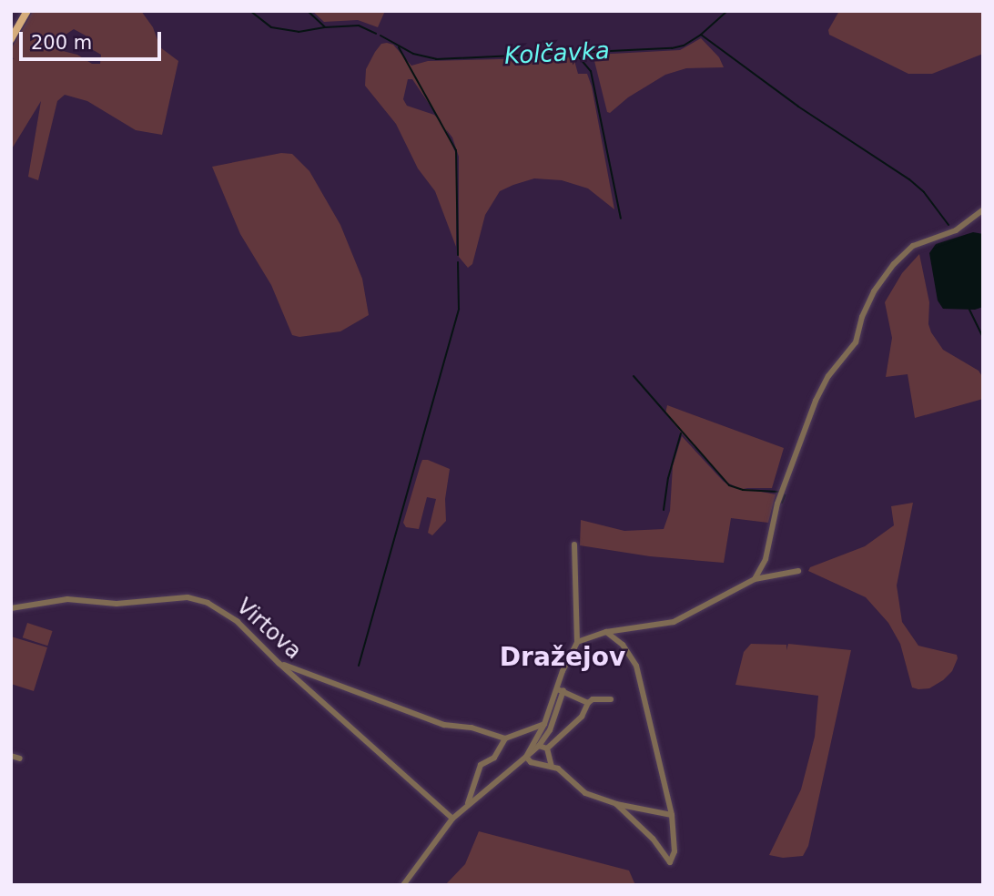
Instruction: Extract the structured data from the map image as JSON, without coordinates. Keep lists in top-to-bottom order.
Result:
{
  "streets": {
    "street": ["Virtova"]
  },
  "districts": ["Dražejov"],
  "water": ["Kolčavka"],
  "scale_bar": "200 m"
}
